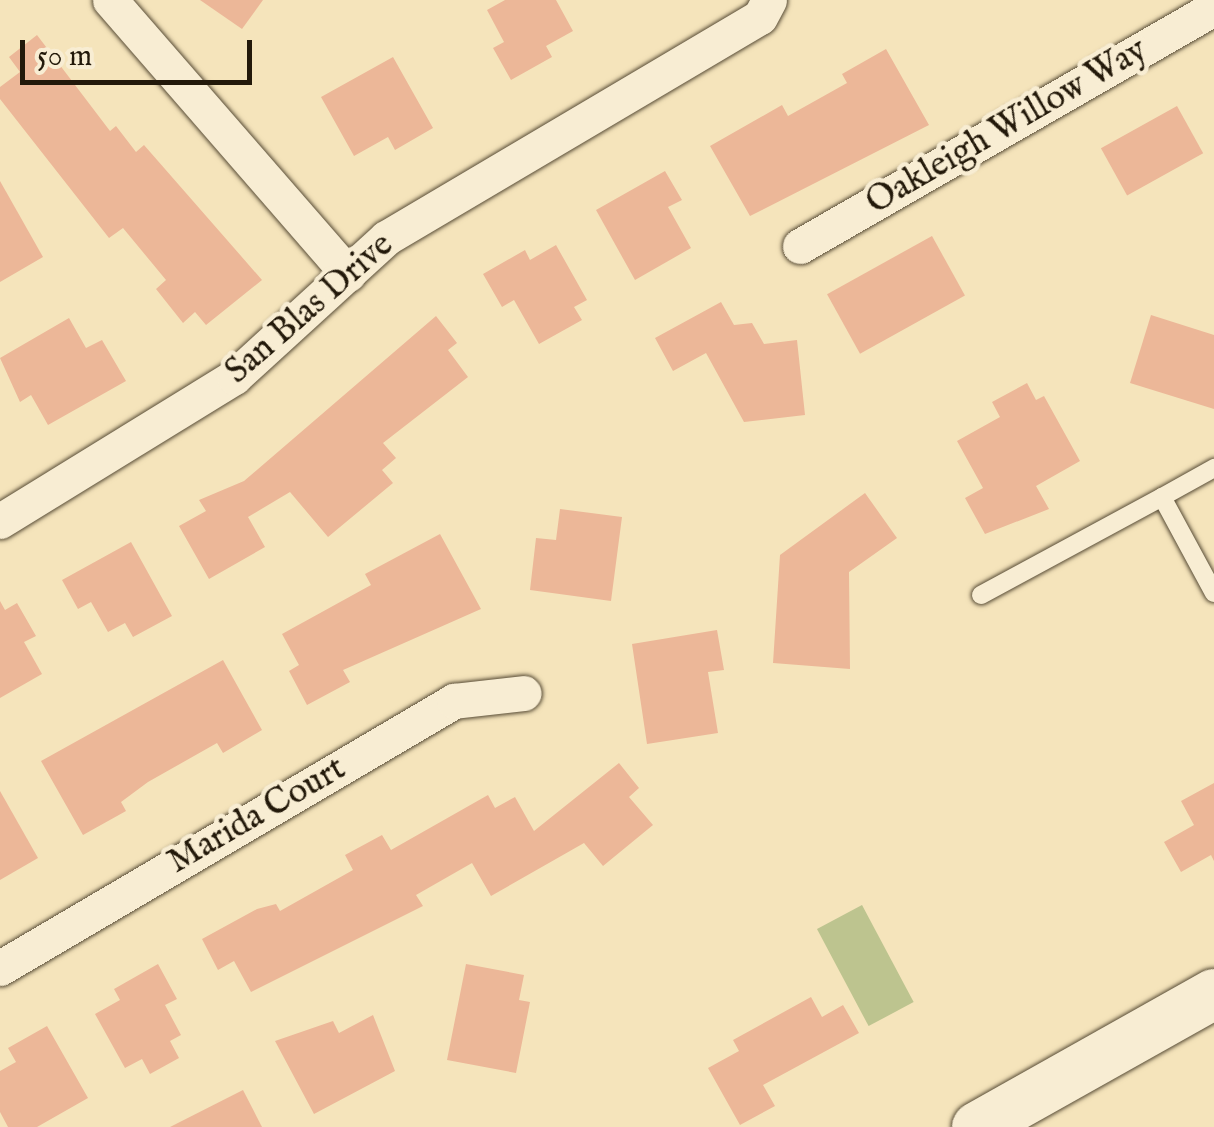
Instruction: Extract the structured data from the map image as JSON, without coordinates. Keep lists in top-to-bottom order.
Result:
{
  "streets": {
    "street": ["Oakleigh Willow Way", "San Blas Drive", "Marida Court"]
  },
  "scale_bar": "50 m"
}
